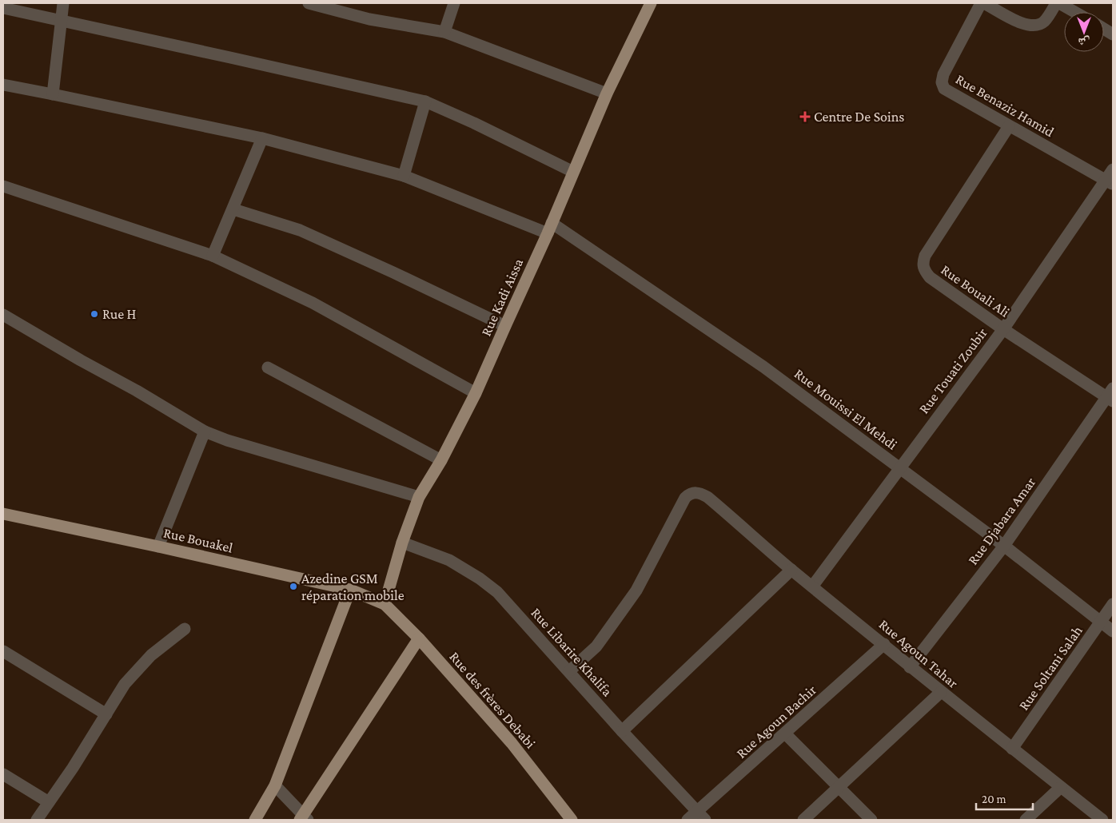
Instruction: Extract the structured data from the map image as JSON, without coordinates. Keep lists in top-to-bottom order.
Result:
{
  "streets": {
    "main road": ["Rue Kadi Aissa", "Rue Bouakel", "Rue des frères Debabi"],
    "street": [
      "Rue Benaziz Hamid",
      "Rue Bouali Ali",
      "Rue Touati Zoubir",
      "Rue Mouissi El Mehdi",
      "Rue Djabara Amar",
      "Rue Libarire Khalifa",
      "Rue Agoun Tahar",
      "Rue Soltani Salah",
      "Rue Agoun Bachir"
    ]
  },
  "crossings": [
    ["Rue Benaziz Hamid", "Rue Bouali Ali"],
    ["Rue Benaziz Hamid", "Rue Touati Zoubir"],
    ["Rue Bouali Ali", "Rue Touati Zoubir"],
    ["Rue Bouali Ali", "Rue Djabara Amar"],
    ["Rue Kadi Aissa", "Rue Mouissi El Mehdi"],
    ["Rue Kadi Aissa", "Rue Bouakel"],
    ["Rue Kadi Aissa", "Rue Libarire Khalifa"],
    ["Rue Kadi Aissa", "Rue des frères Debabi"],
    ["Rue Touati Zoubir", "Rue Mouissi El Mehdi"],
    ["Rue Touati Zoubir", "Rue Agoun Tahar"],
    ["Rue Mouissi El Mehdi", "Rue Djabara Amar"],
    ["Rue Mouissi El Mehdi", "Rue Soltani Salah"],
    ["Rue Djabara Amar", "Rue Agoun Tahar"],
    ["Rue Bouakel", "Rue des frères Debabi"],
    ["Rue Libarire Khalifa", "Rue Agoun Tahar"],
    ["Rue Libarire Khalifa", "Rue Agoun Bachir"],
    ["Rue Agoun Tahar", "Rue Soltani Salah"],
    ["Rue Agoun Tahar", "Rue Agoun Bachir"]
  ],
  "places": {
    "health": ["Centre De Soins"],
    "other": ["Rue H", "Azedine GSM réparation mobile"]
  },
  "scale_bar": "20 m",
  "north": "bottom"
}
